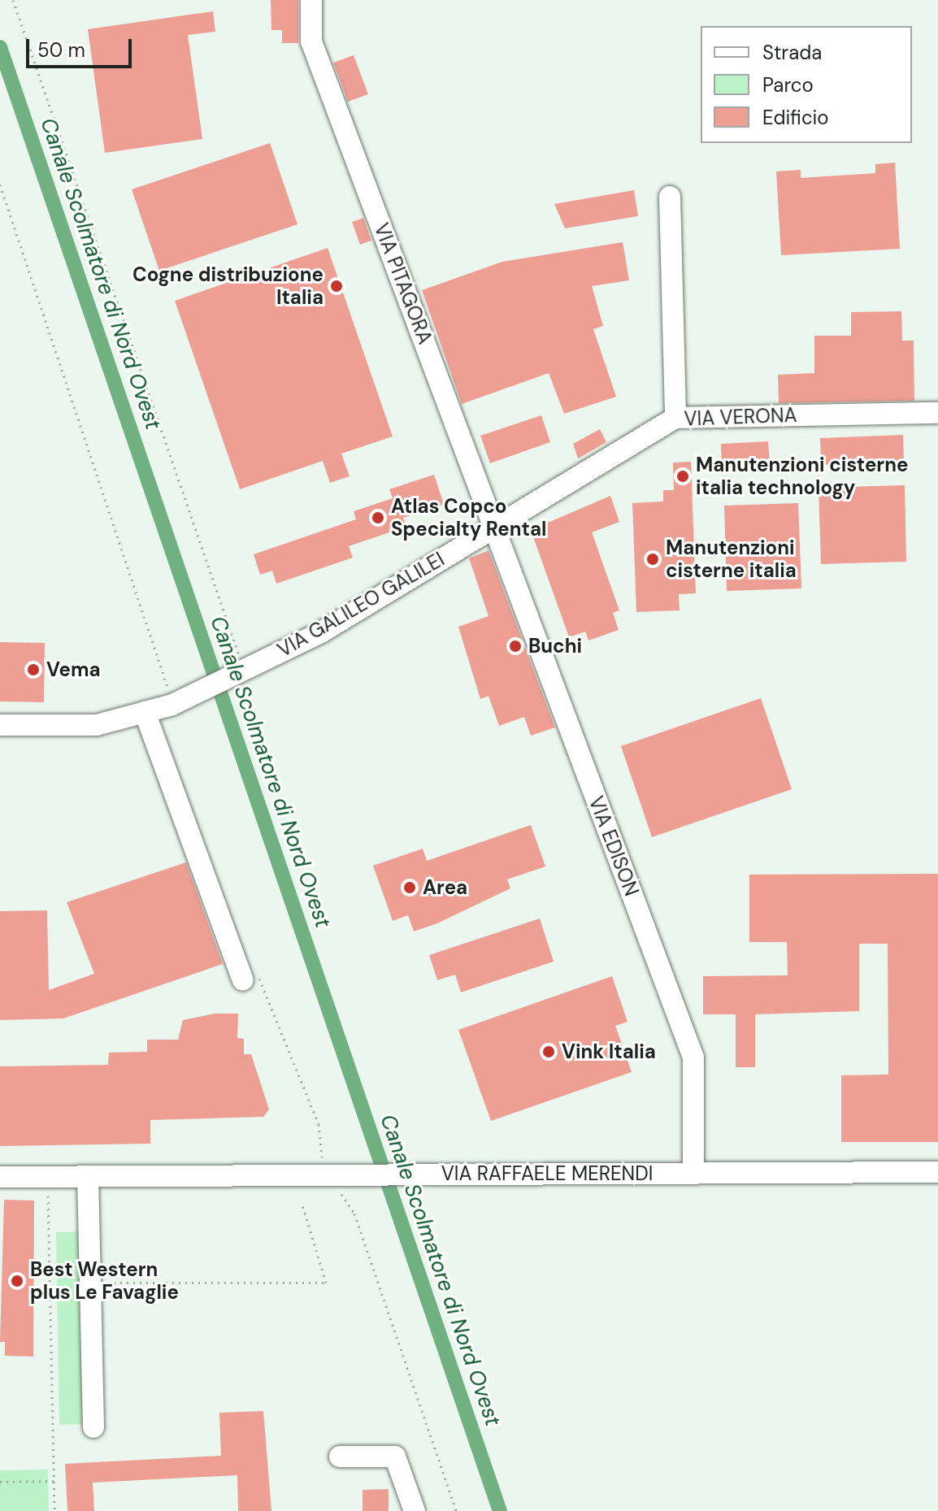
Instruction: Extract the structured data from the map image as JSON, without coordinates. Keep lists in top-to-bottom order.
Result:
{
  "streets": {
    "street": [
      "VIA PITAGORA",
      "VIA VERONA",
      "VIA GALILEO GALILEI",
      "VIA EDISON",
      "VIA RAFFAELE MERENDI"
    ]
  },
  "crossings": [
    ["VIA PITAGORA", "VIA VERONA"],
    ["VIA PITAGORA", "VIA GALILEO GALILEI"],
    ["VIA PITAGORA", "VIA EDISON"],
    ["VIA VERONA", "VIA GALILEO GALILEI"],
    ["VIA VERONA", "VIA EDISON"],
    ["VIA GALILEO GALILEI", "VIA EDISON"],
    ["VIA EDISON", "VIA RAFFAELE MERENDI"]
  ],
  "water": ["Canale Scolmatore di Nord Ovest"],
  "places": [
    "Cogne distribuzione Italia",
    "Manutenzioni cisterne italia technology",
    "Atlas Copco Specialty Rental",
    "Manutenzioni cisterne italia",
    "Buchi",
    "Vema",
    "Area",
    "Vink Italia",
    "Best Western plus Le Favaglie"
  ],
  "legend": ["Strada", "Parco", "Edificio"],
  "scale_bar": "50 m"
}
